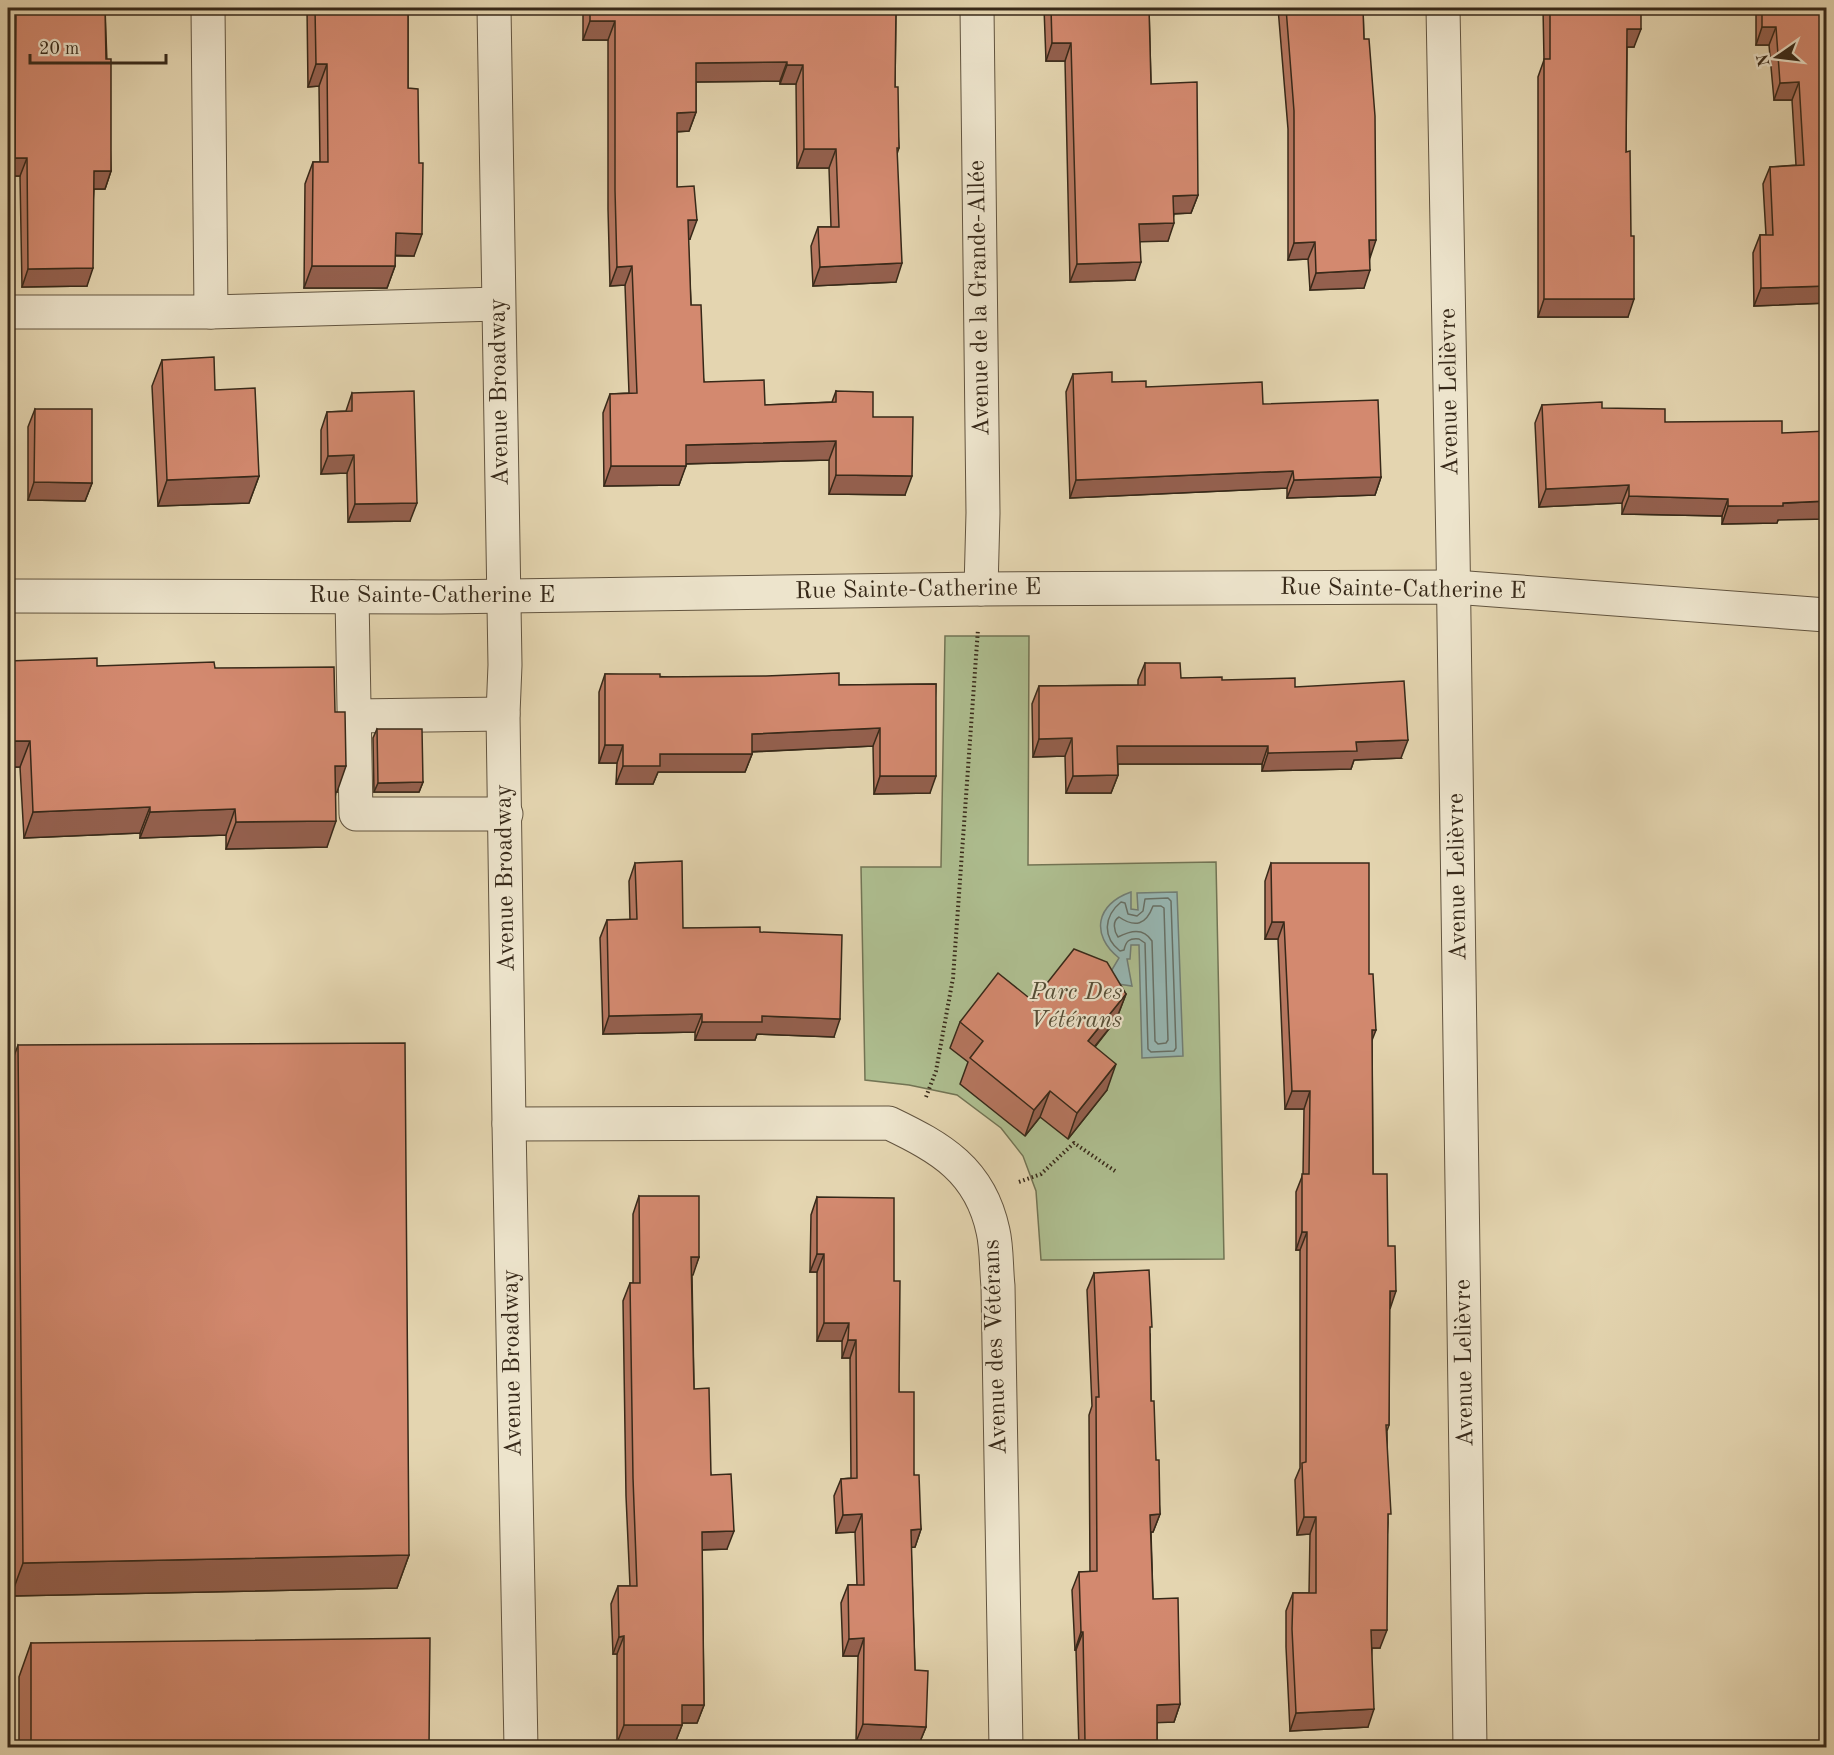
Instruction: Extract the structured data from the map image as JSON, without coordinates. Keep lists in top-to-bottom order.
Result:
{
  "streets": {
    "street": [
      "Avenue de la Grande-Allée",
      "Avenue Broadway",
      "Avenue Lelièvre",
      "Rue Sainte-Catherine E",
      "Avenue des Vétérans"
    ]
  },
  "crossings": [
    ["Avenue de la Grande-Allée", "Rue Sainte-Catherine E"],
    ["Avenue Broadway", "Rue Sainte-Catherine E"],
    ["Avenue Broadway", "Avenue des Vétérans"],
    ["Avenue Lelièvre", "Rue Sainte-Catherine E"]
  ],
  "parks": ["Parc Des Vétérans"],
  "scale_bar": "20 m",
  "north": "left"
}
